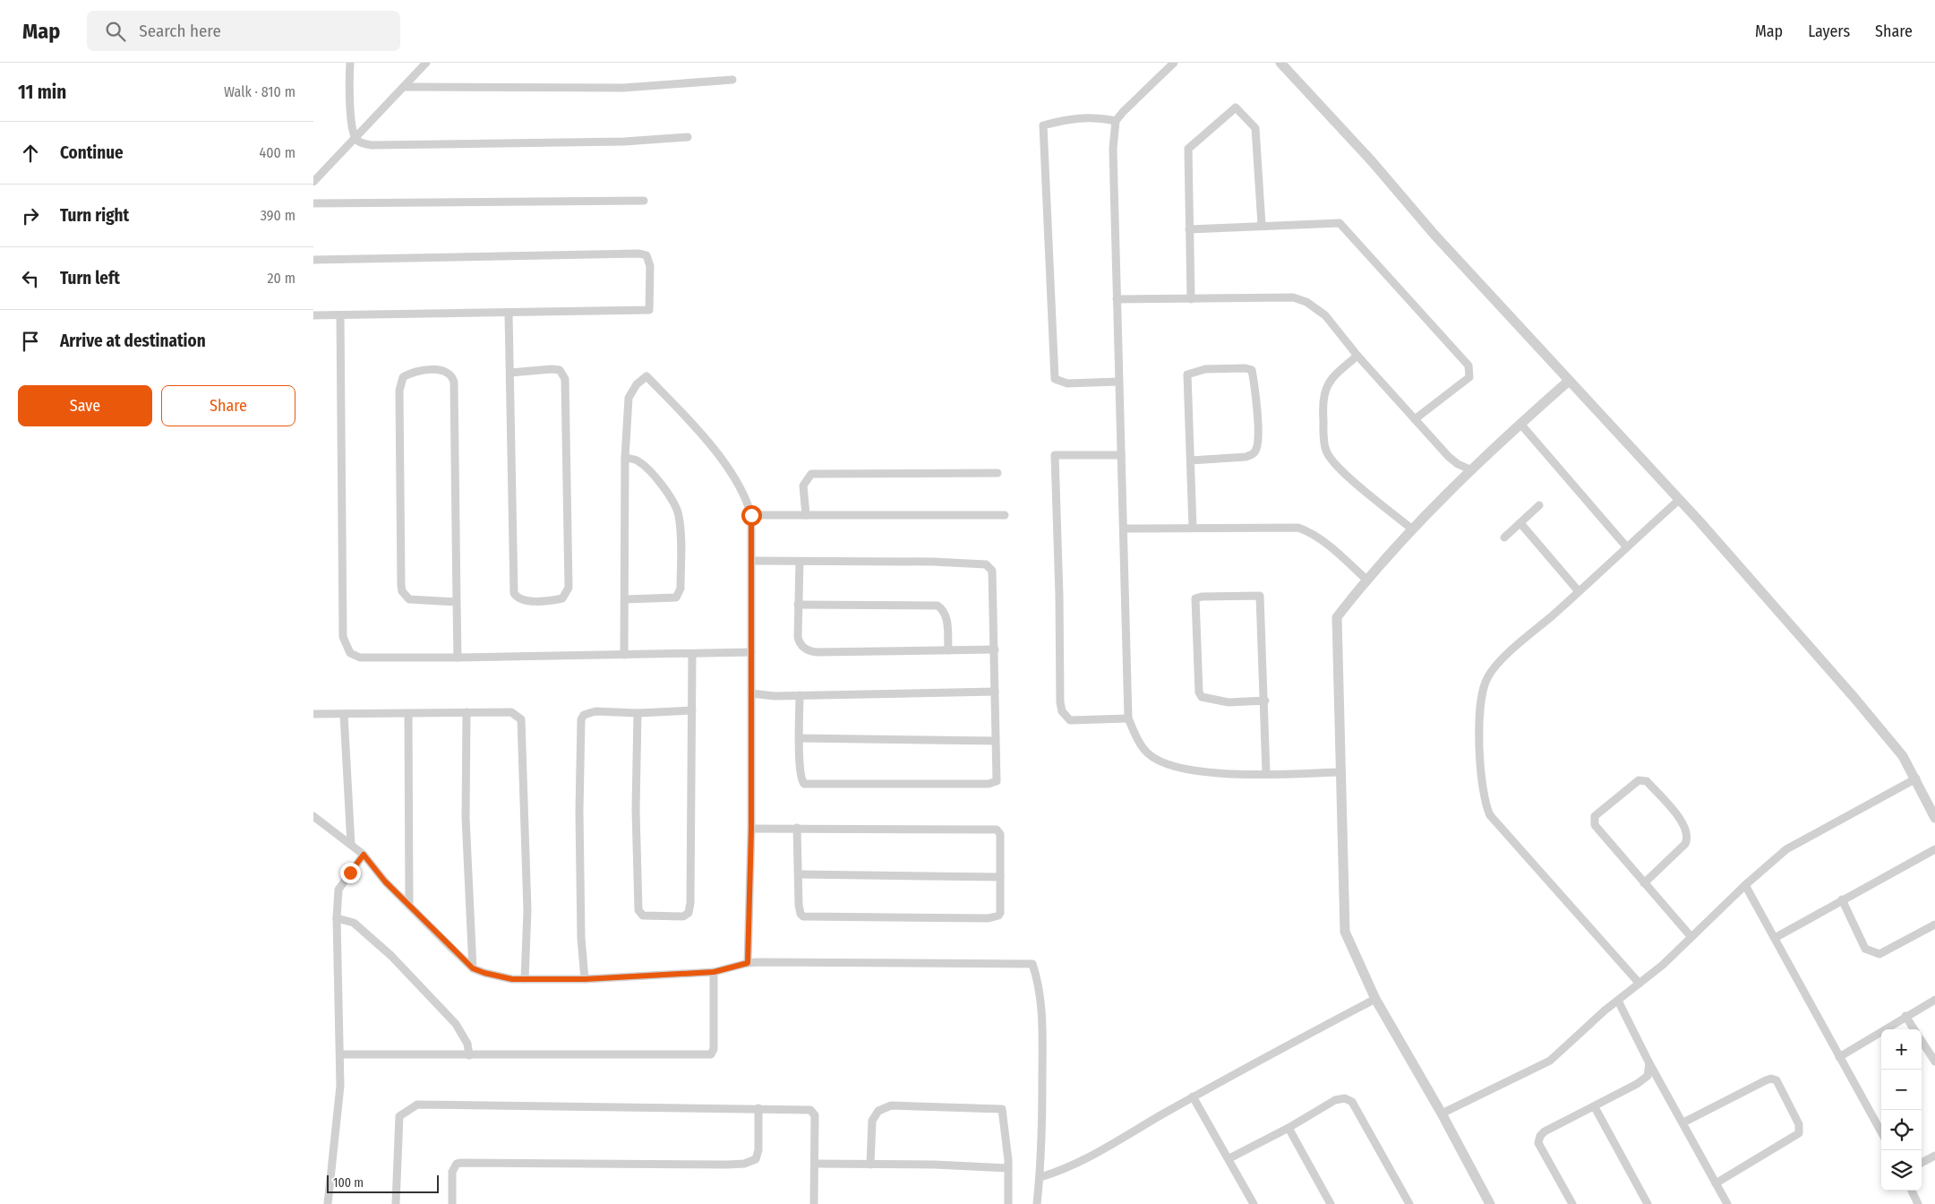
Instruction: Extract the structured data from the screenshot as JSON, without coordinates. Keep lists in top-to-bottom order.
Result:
{
  "scale_bar": "100 m",
  "page": {
    "header": "Map",
    "search": "Search here",
    "nav": ["Map", "Layers", "Share"],
    "heading": ["11 min", "Walk · 810 m"],
    "list": [
      ["Continue", "400 m"],
      ["Turn right", "390 m"],
      ["Turn left", "20 m"],
      "Arrive at destination"
    ],
    "buttons": ["Save", "Share"],
    "map_buttons": ["+", "−"],
    "scale": "100 m"
  }
}
